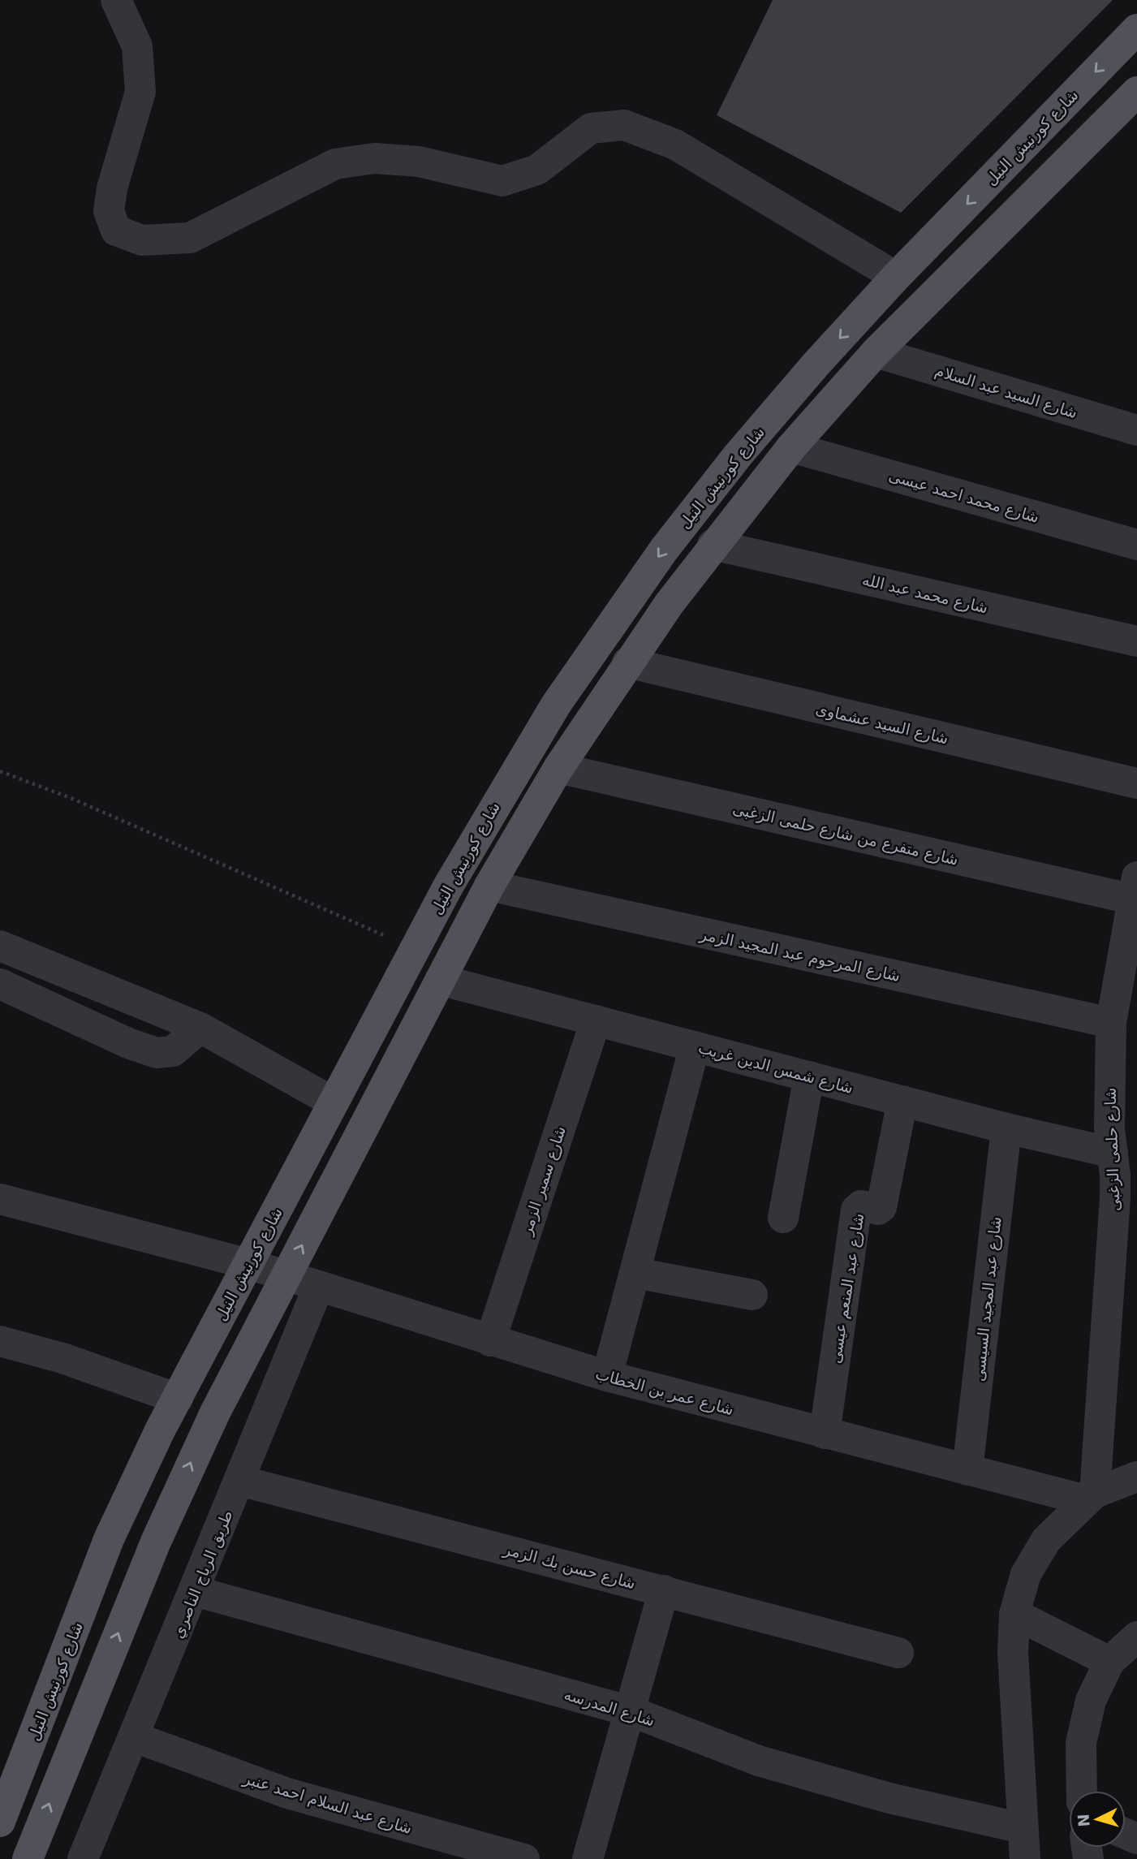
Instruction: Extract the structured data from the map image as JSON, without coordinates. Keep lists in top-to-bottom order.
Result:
{
  "streets": {
    "main road": ["شارع كورنيش النيل"],
    "street": [
      "شارع السيد عبد السلام",
      "شارع محمد احمد عيسى",
      "شارع محمد عبد الله",
      "شارع السيد عشماوى",
      "شارع متفرع من شارع حلمى الزغبى",
      "شارع المرحوم عبد المجيد الزمر",
      "شارع شمس الدين غريب",
      "شارع حلمى الزغبى",
      "شارع سمير الزمر",
      "شارع عبد المنعم عيسى",
      "شارع عبد المجيد السيسى",
      "شارع عمر بن الخطاب",
      "شارع حسن بك الزمر",
      "طريق الرياح الناصري",
      "شارع المدرسه",
      "شارع عبد السلام احمد عنبر"
    ]
  },
  "crossings": [
    ["شارع كورنيش النيل", "شارع عمر بن الخطاب"],
    ["شارع متفرع من شارع حلمى الزغبى", "شارع حلمى الزغبى"],
    ["شارع المرحوم عبد المجيد الزمر", "شارع حلمى الزغبى"],
    ["شارع شمس الدين غريب", "شارع حلمى الزغبى"],
    ["شارع شمس الدين غريب", "شارع سمير الزمر"],
    ["شارع شمس الدين غريب", "شارع عبد المنعم عيسى"],
    ["شارع شمس الدين غريب", "شارع عبد المجيد السيسى"],
    ["شارع حلمى الزغبى", "شارع عمر بن الخطاب"],
    ["شارع سمير الزمر", "شارع عمر بن الخطاب"],
    ["شارع عبد المنعم عيسى", "شارع عمر بن الخطاب"],
    ["شارع عبد المجيد السيسى", "شارع عمر بن الخطاب"],
    ["شارع عمر بن الخطاب", "طريق الرياح الناصري"],
    ["شارع حسن بك الزمر", "طريق الرياح الناصري"],
    ["طريق الرياح الناصري", "شارع المدرسه"],
    ["طريق الرياح الناصري", "شارع عبد السلام احمد عنبر"]
  ],
  "north": "left"
}
